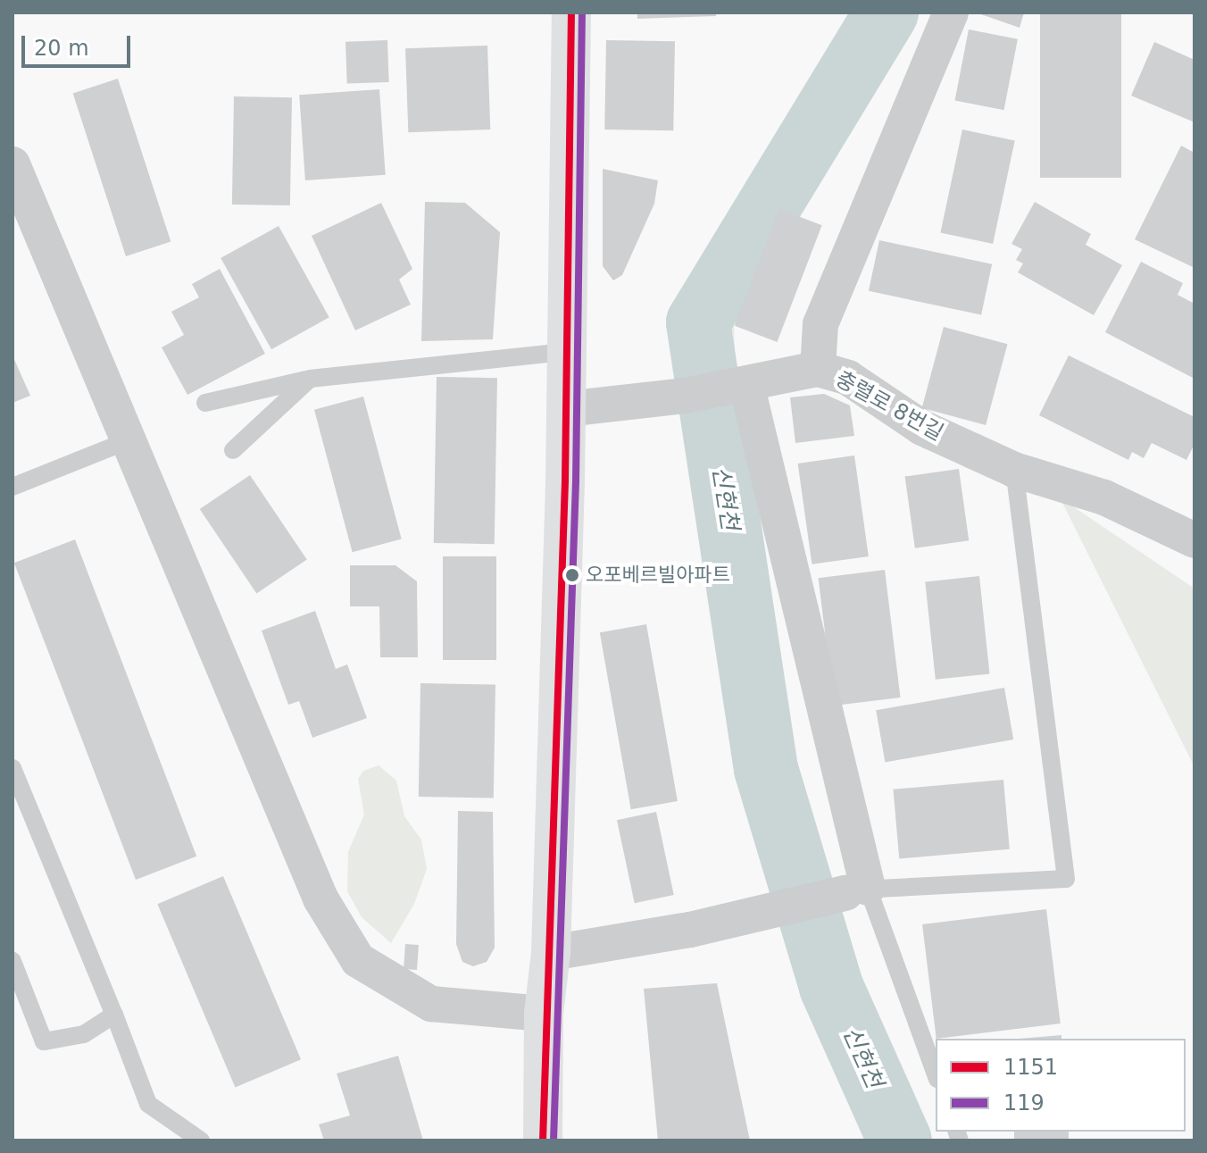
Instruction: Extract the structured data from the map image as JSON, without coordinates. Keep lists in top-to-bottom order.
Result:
{
  "streets": {
    "street": ["충렬로 8번길"]
  },
  "water": ["신현천"],
  "places": ["오포베르빌아파트"],
  "lines": ["transit line 1151", "transit line 119"],
  "legend": ["1151", "119"],
  "scale_bar": "20 m"
}
